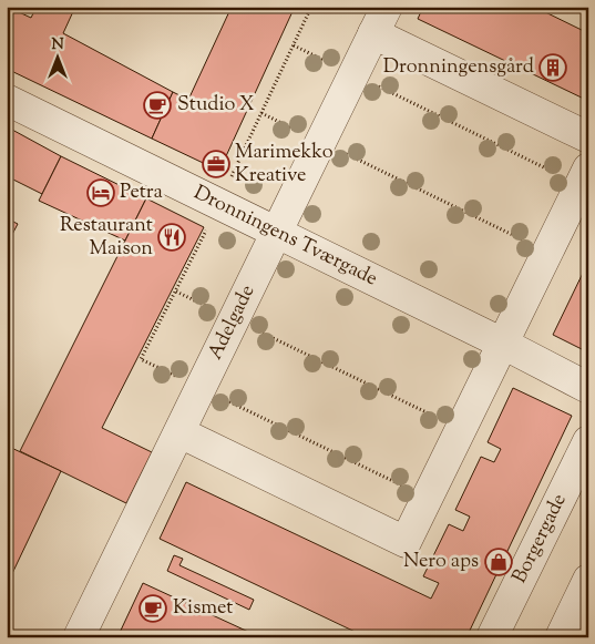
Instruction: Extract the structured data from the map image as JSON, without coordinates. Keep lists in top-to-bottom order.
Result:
{
  "streets": {
    "street": ["Dronningens Tværgade", "Adelgade", "Borgergade"]
  },
  "crossings": [
    ["Dronningens Tværgade", "Adelgade"]
  ],
  "places": {
    "building": ["Dronningensgård"],
    "cafe": ["Studio X", "Kismet"],
    "office": ["Marimekko Kreative"],
    "hotel": ["Petra"],
    "restaurant": ["Restaurant Maison"],
    "shop": ["Nero aps"]
  },
  "north": "top"
}
